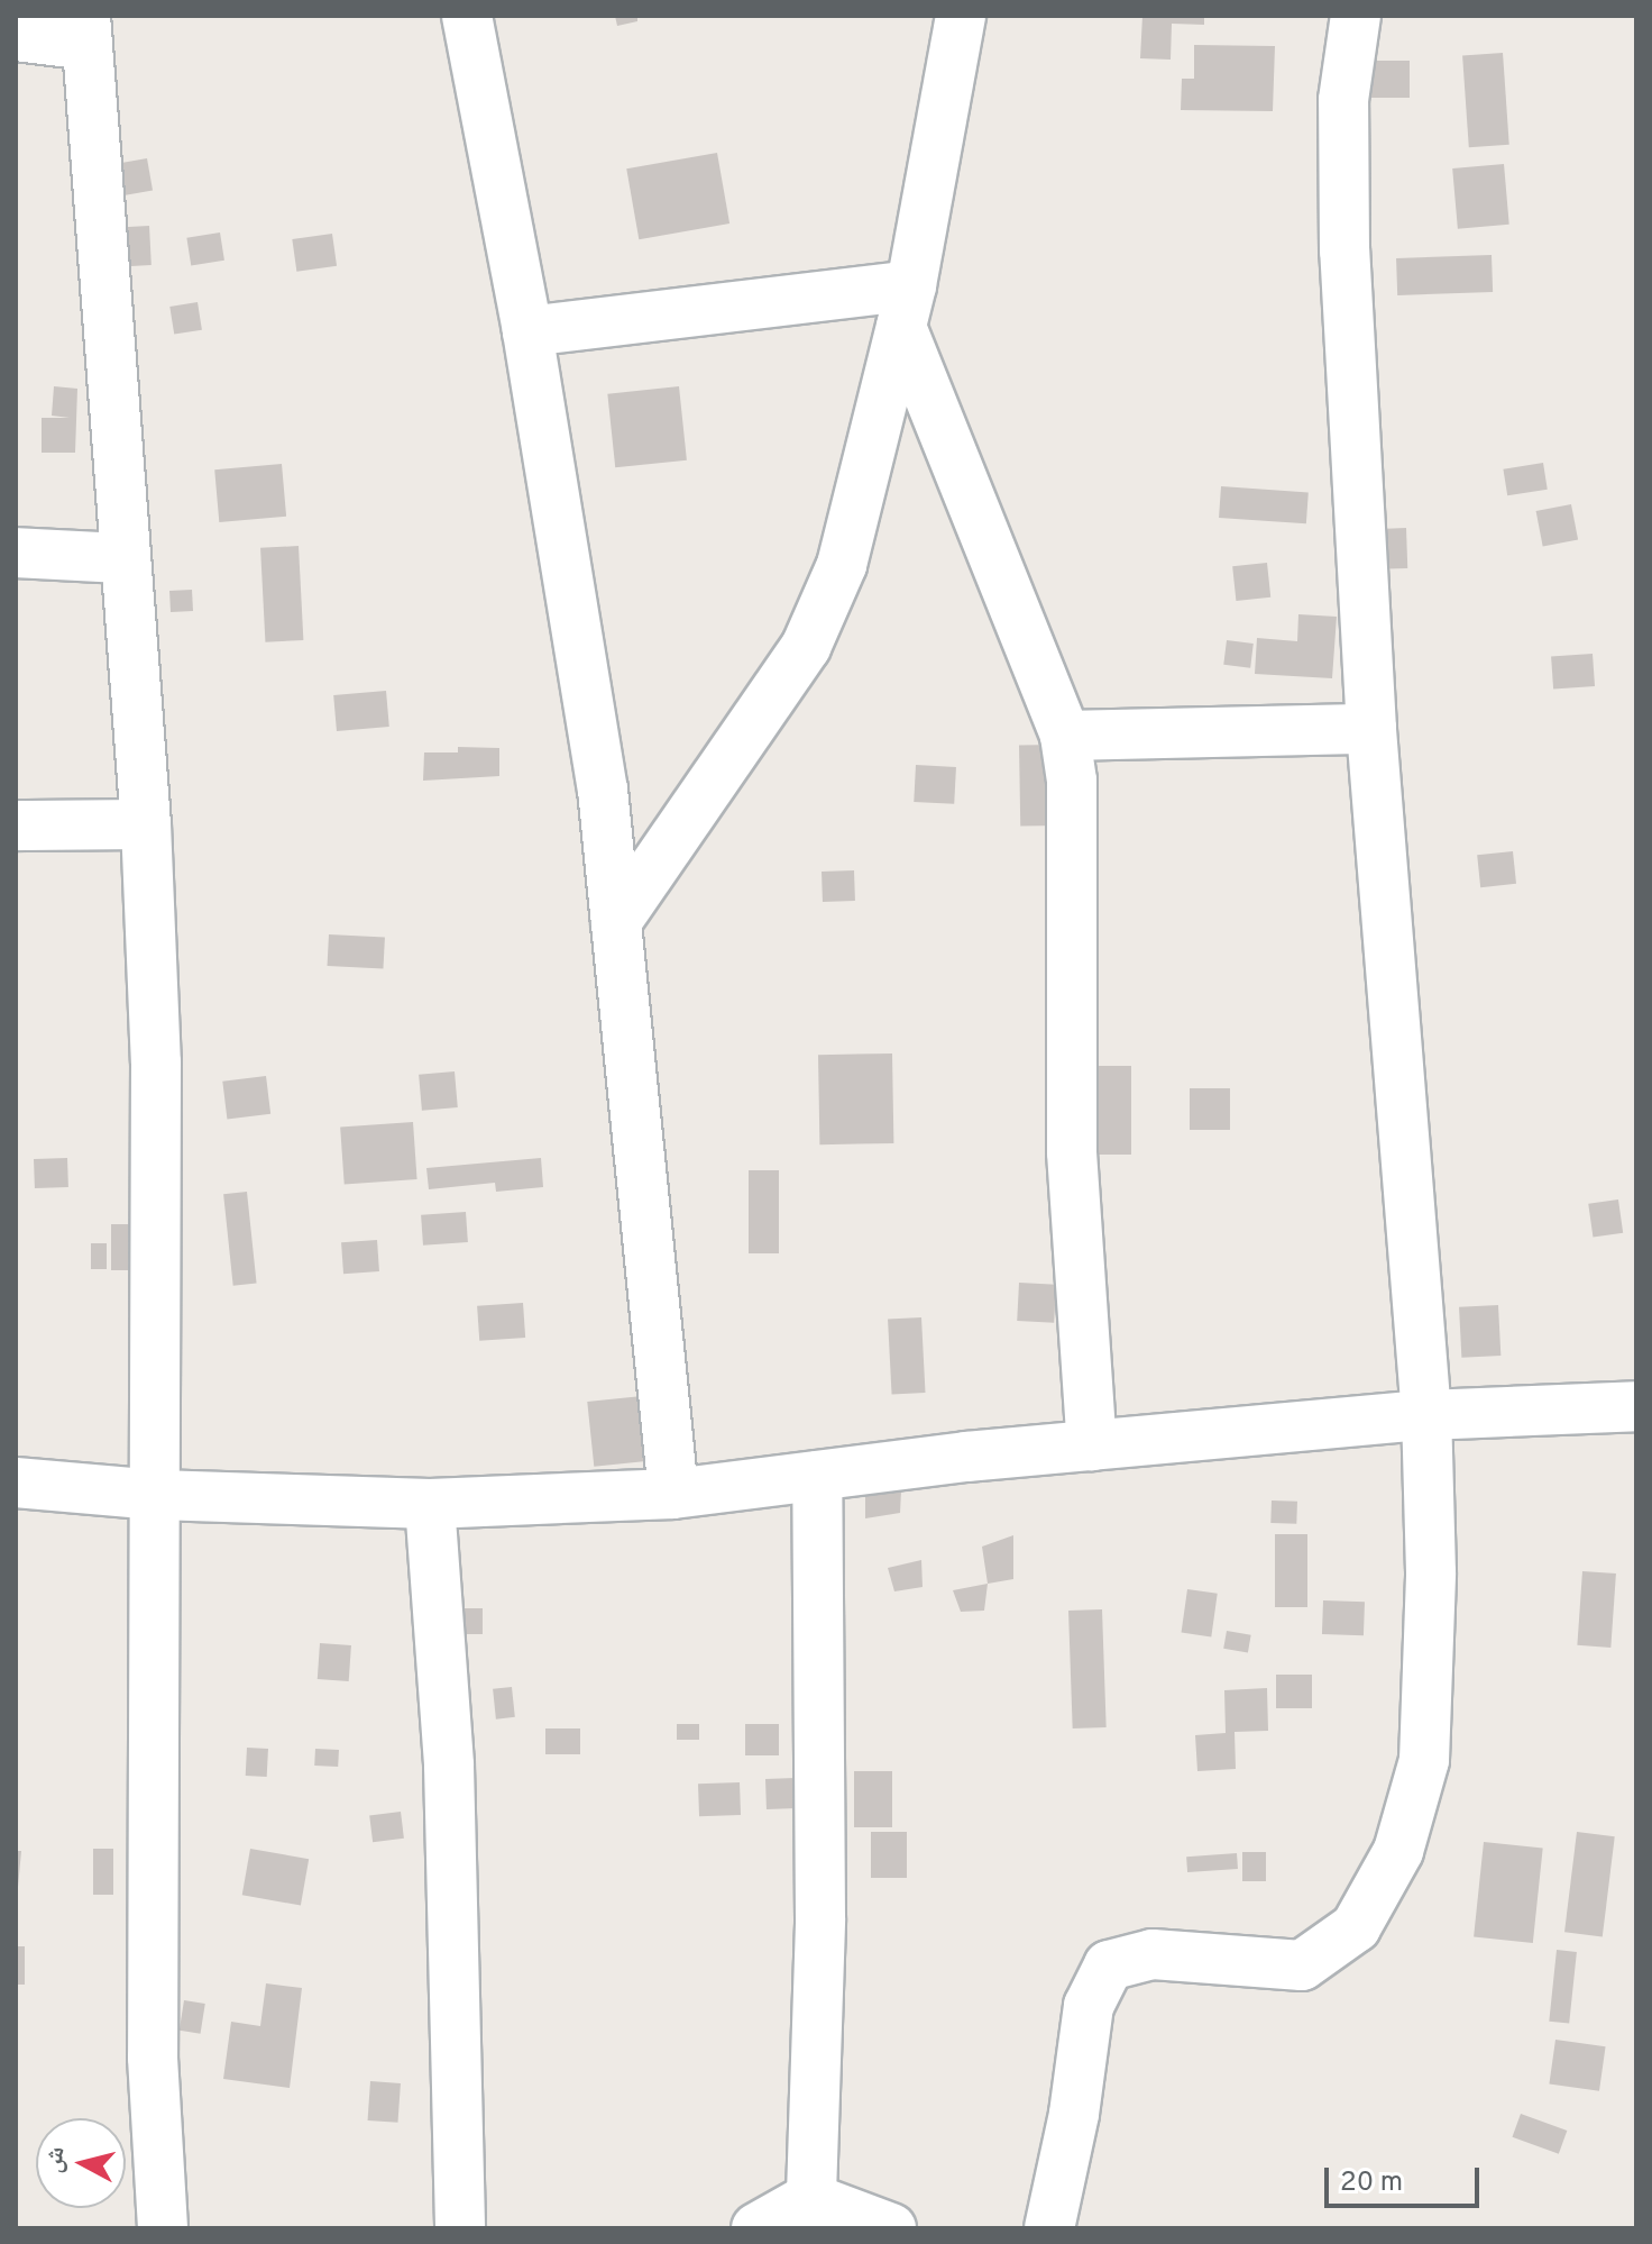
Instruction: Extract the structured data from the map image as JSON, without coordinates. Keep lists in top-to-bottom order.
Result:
{
  "scale_bar": "20 m",
  "north": "left"
}
